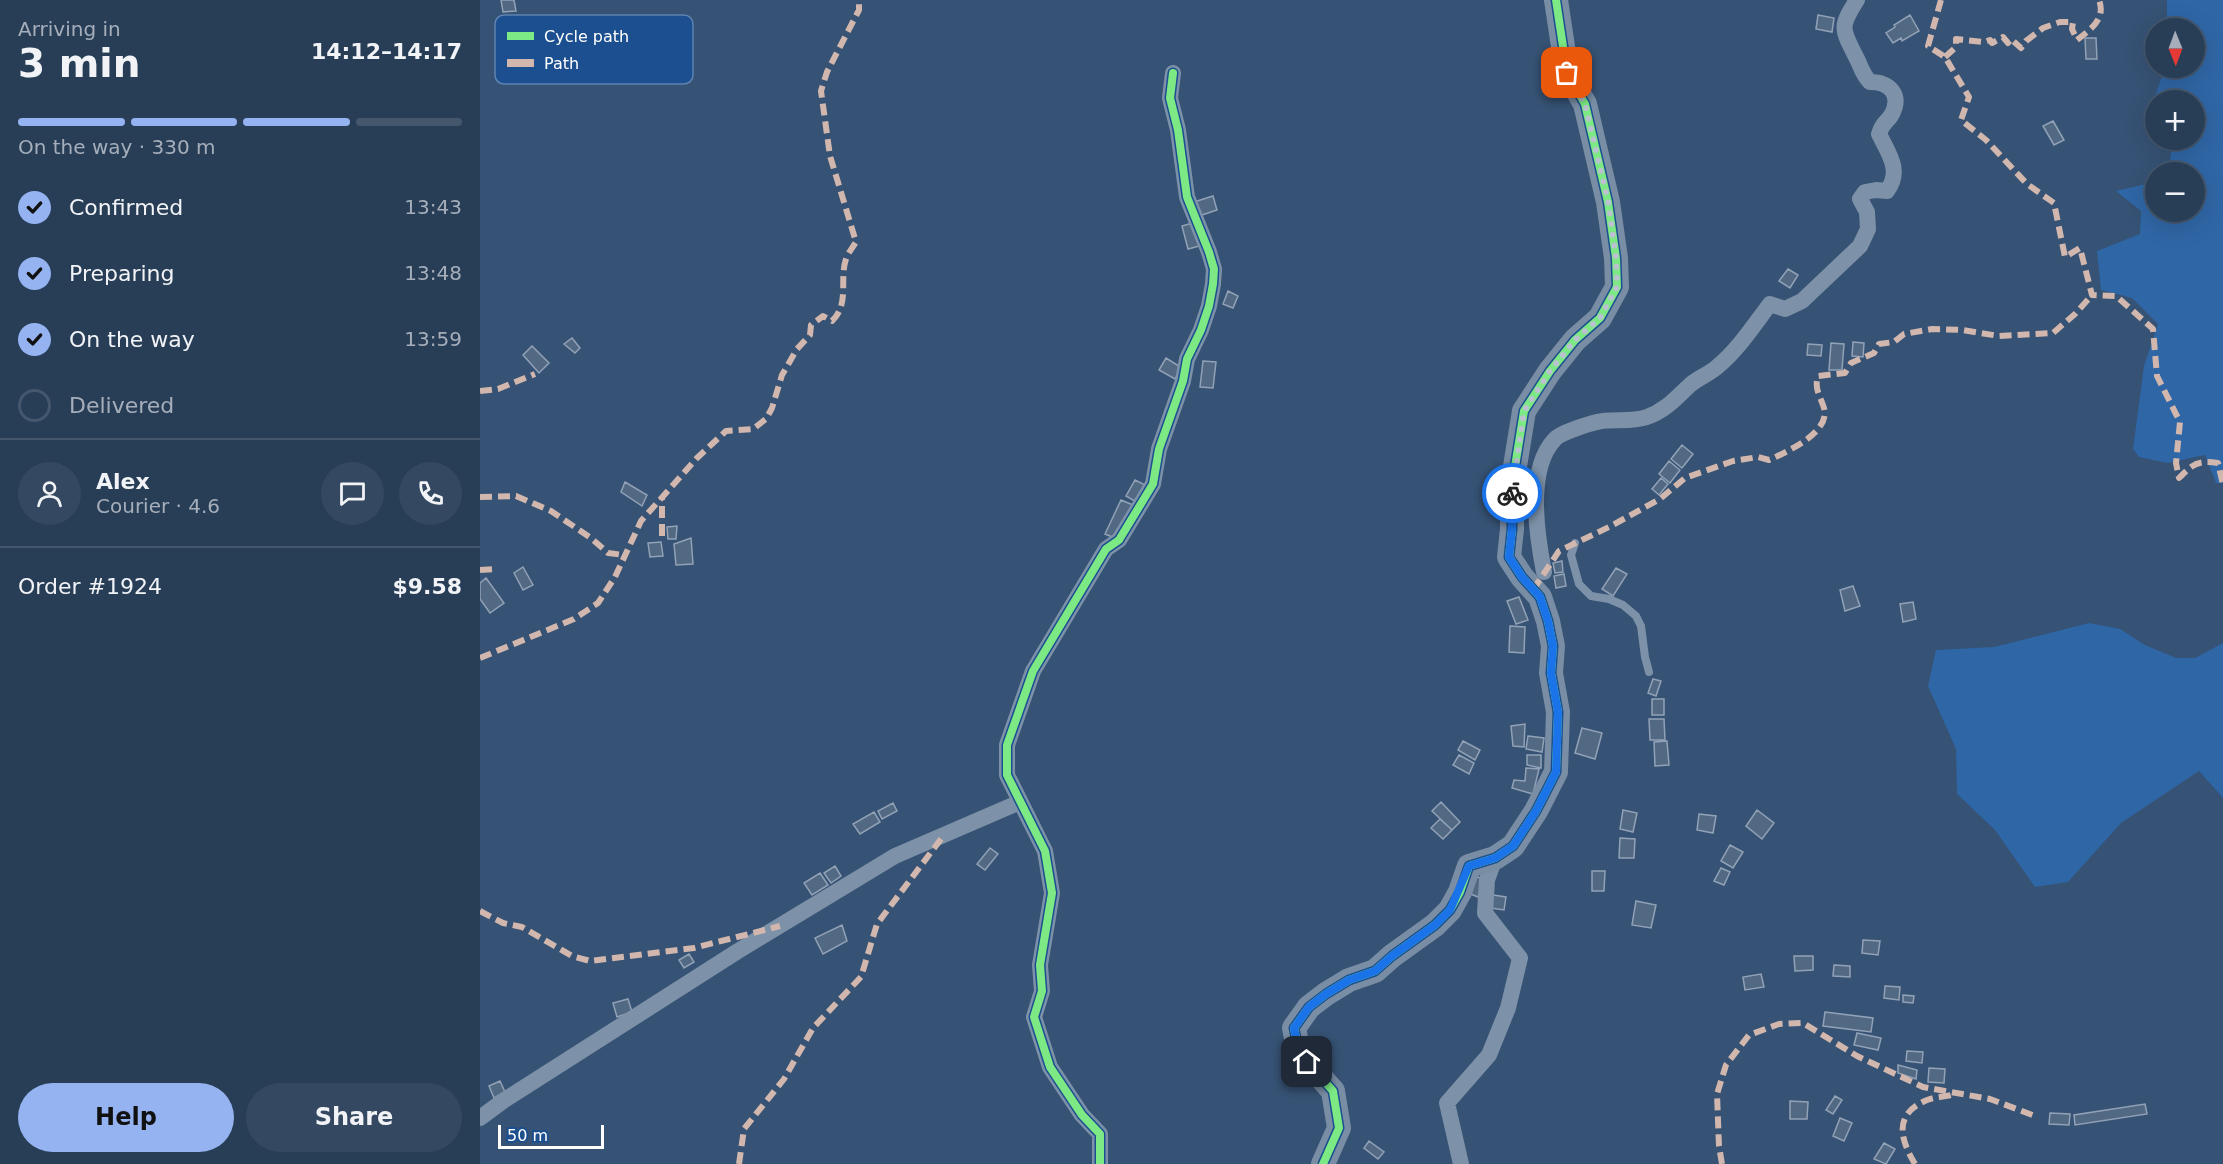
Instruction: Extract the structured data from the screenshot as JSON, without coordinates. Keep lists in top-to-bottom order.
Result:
{
  "legend": ["Cycle path", "Path"],
  "scale_bar": "50 m",
  "north": "bottom",
  "page": {
    "heading": ["3 min", "Arriving in", "14:12–14:17"],
    "panel": [
      "Alex",
      "Courier · 4.6",
      "Order #1924",
      "$9.58"
    ],
    "map_buttons": ["+", "−"],
    "bar": "On the way · 330 m",
    "list": [
      ["Confirmed", "13:43"],
      ["Preparing", "13:48"],
      ["On the way", "13:59"],
      "Delivered"
    ],
    "buttons": ["Help", "Share"],
    "scale": "50 m"
  }
}
